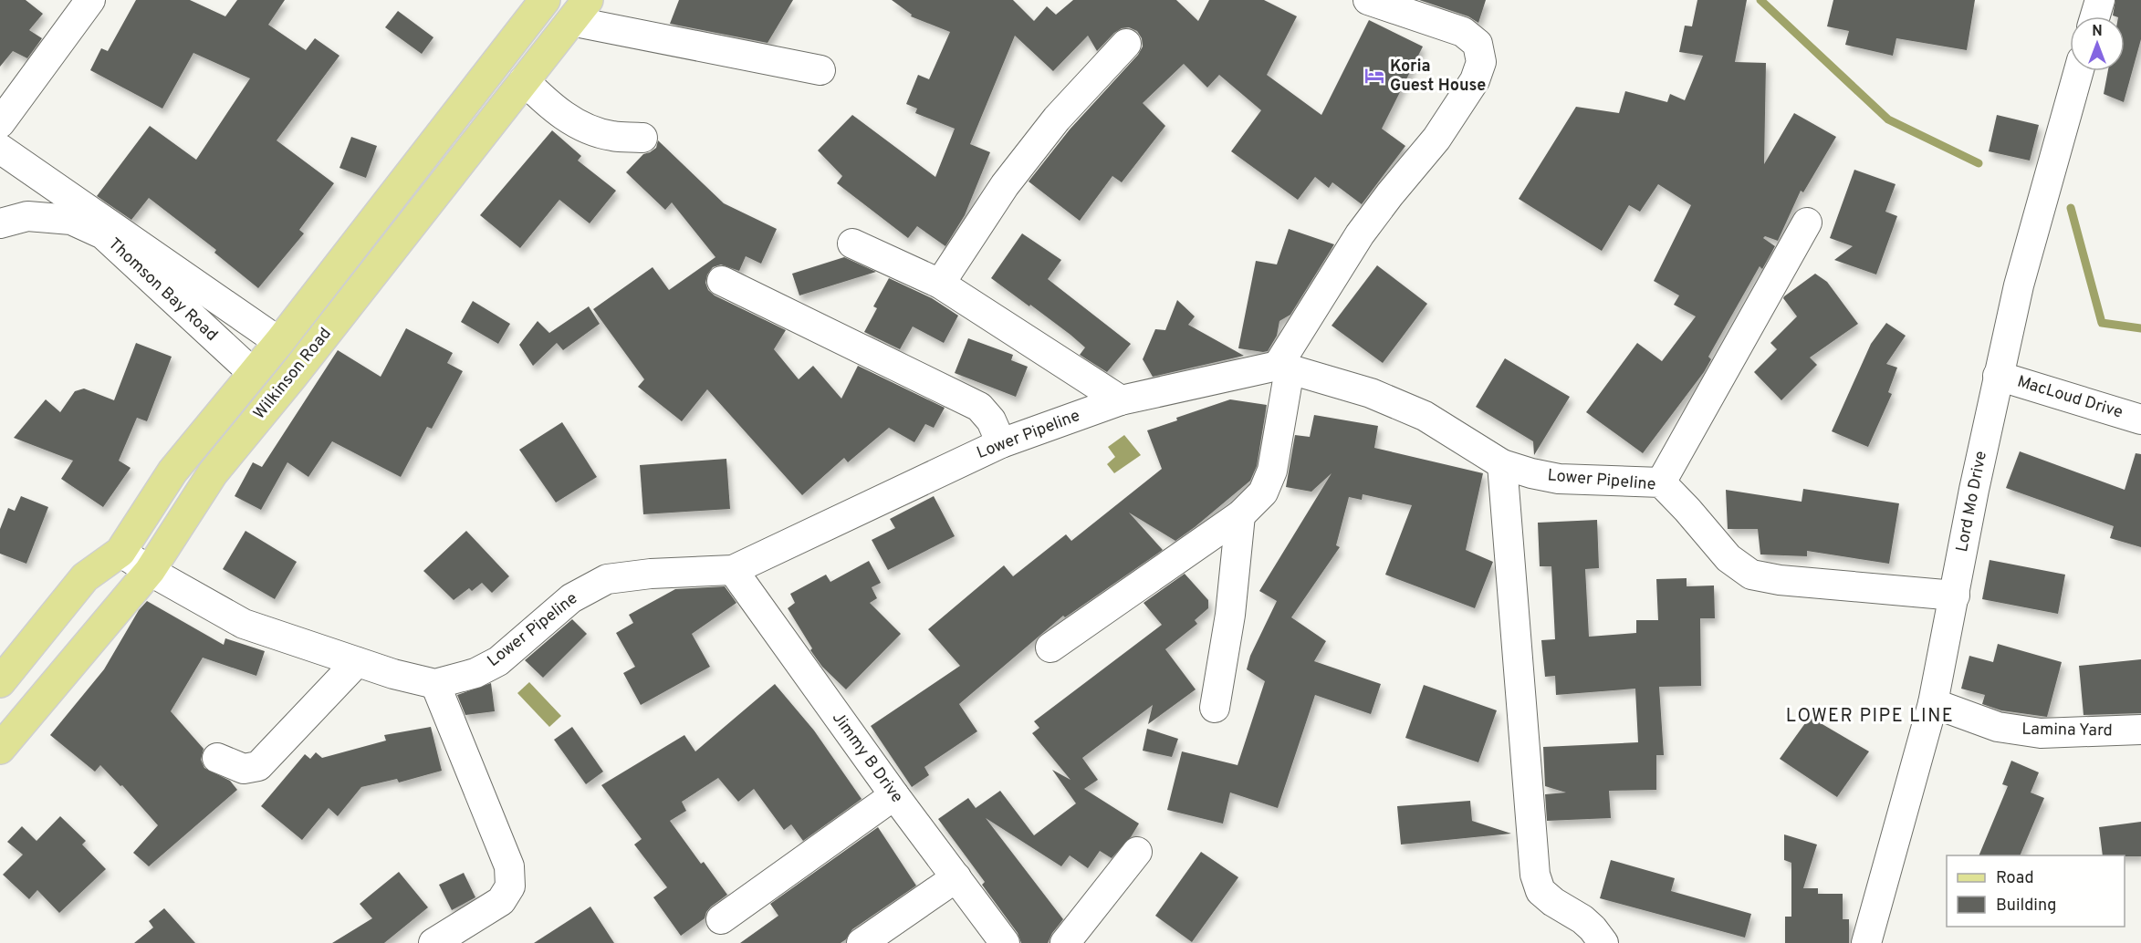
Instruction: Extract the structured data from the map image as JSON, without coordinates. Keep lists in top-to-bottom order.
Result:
{
  "streets": {
    "main road": ["Wilkinson Road"],
    "street": [
      "Thomson Bay Road",
      "MacLoud Drive",
      "Lower Pipeline",
      "Lord Mo Drive",
      "Lamina Yard",
      "Jimmy B Drive"
    ]
  },
  "crossings": [
    ["Thomson Bay Road", "Wilkinson Road"],
    ["Wilkinson Road", "Lower Pipeline"],
    ["MacLoud Drive", "Lord Mo Drive"],
    ["Lower Pipeline", "Lord Mo Drive"],
    ["Lower Pipeline", "Jimmy B Drive"],
    ["Lord Mo Drive", "Lamina Yard"]
  ],
  "districts": ["LOWER PIPE LINE"],
  "places": {
    "hotel": ["Koria Guest House"]
  },
  "legend": ["Road", "Building"],
  "north": "top"
}
